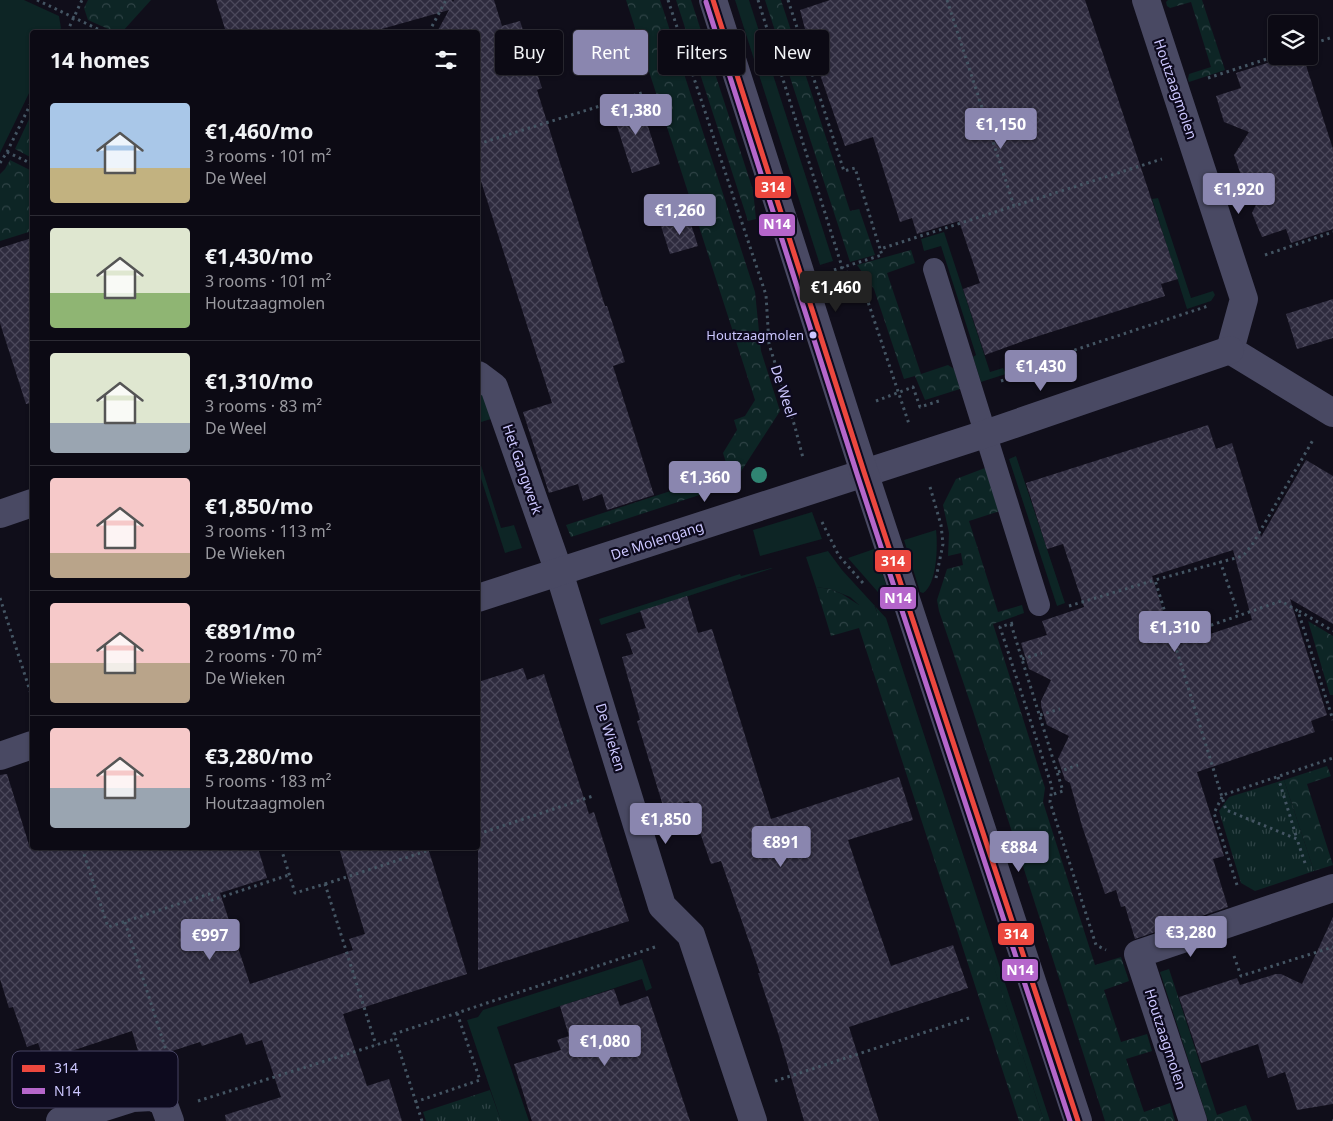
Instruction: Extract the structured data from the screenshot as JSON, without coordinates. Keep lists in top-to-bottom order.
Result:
{
  "streets": {
    "street": [
      "Houtzaagmolen",
      "Het Gangwerk",
      "De Molengang",
      "De Wieken"
    ],
    "path": ["De Weel"]
  },
  "crossings": [
    ["De Weel", "De Molengang"],
    ["Het Gangwerk", "De Molengang"],
    ["Het Gangwerk", "De Wieken"],
    ["De Molengang", "De Wieken"]
  ],
  "places": ["Houtzaagmolen"],
  "lines": ["transit line 314", "transit line N14"],
  "legend": ["314", "N14"],
  "page": {
    "chip": [
      "Buy",
      "Rent",
      "Filters",
      "New"
    ],
    "heading": "14 homes",
    "list": [
      {
        "name": "€1,460/mo",
        "note": "3 rooms · 101 m² · De Weel"
      },
      {
        "name": "€1,430/mo",
        "note": "3 rooms · 101 m² · Houtzaagmolen"
      },
      {
        "name": "€1,310/mo",
        "note": "3 rooms · 83 m² · De Weel"
      },
      {
        "name": "€1,850/mo",
        "note": "3 rooms · 113 m² · De Wieken"
      },
      {
        "name": "€891/mo",
        "note": "2 rooms · 70 m² · De Wieken"
      },
      {
        "name": "€3,280/mo",
        "note": "5 rooms · 183 m² · Houtzaagmolen"
      }
    ],
    "price": [
      "€1,380",
      "€1,150",
      "€1,920",
      "€1,260",
      "€1,460",
      "€1,430",
      "€1,360",
      "€1,310",
      "€1,850",
      "€891",
      "€884",
      "€3,280",
      "€997",
      "€1,080"
    ]
  }
}
